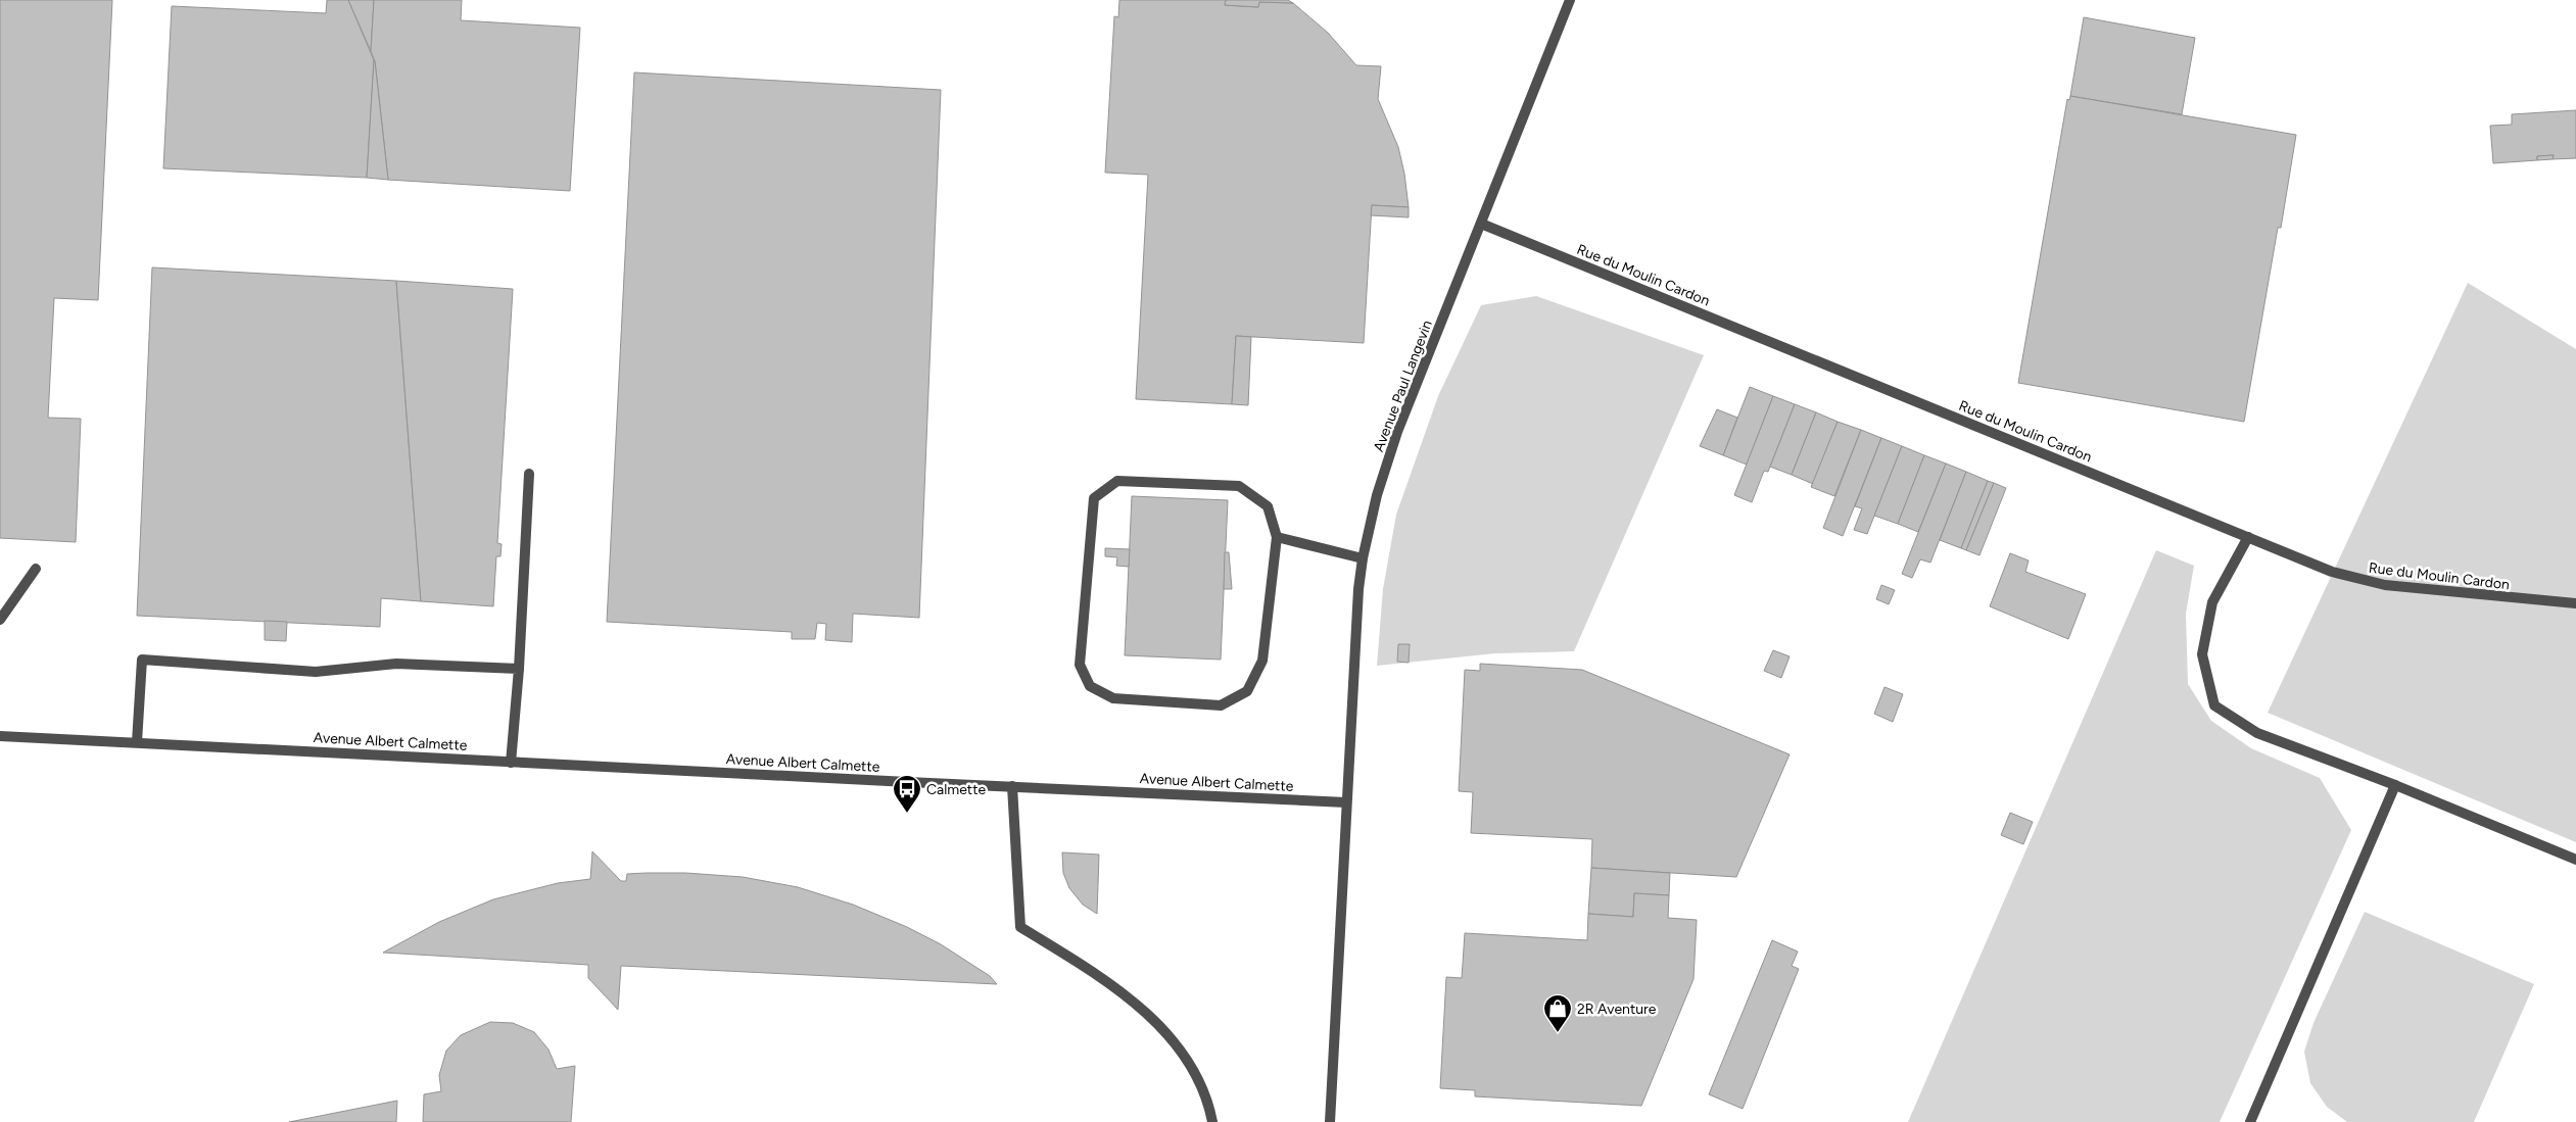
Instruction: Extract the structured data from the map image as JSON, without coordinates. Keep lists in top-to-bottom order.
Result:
{
  "streets": {
    "street": ["Rue du Moulin Cardon", "Avenue Paul Langevin", "Avenue Albert Calmette"]
  },
  "crossings": [
    ["Rue du Moulin Cardon", "Avenue Paul Langevin"],
    ["Avenue Paul Langevin", "Avenue Albert Calmette"]
  ],
  "places": {
    "bus stop": ["Calmette"],
    "shop": ["2R Aventure"]
  }
}
